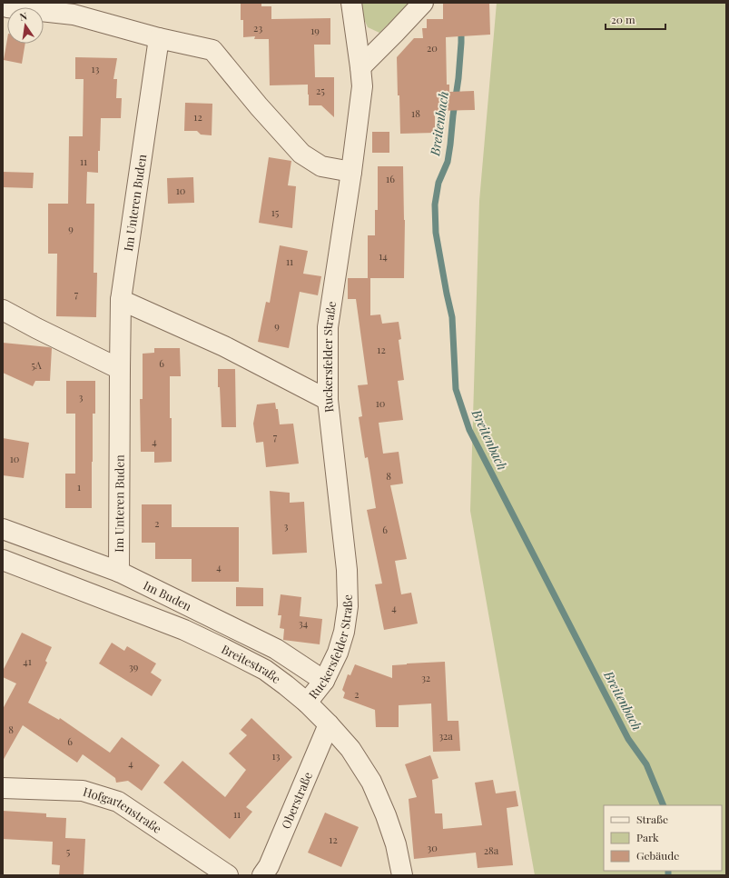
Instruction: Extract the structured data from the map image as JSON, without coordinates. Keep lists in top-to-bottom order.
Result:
{
  "streets": {
    "street": [
      "Im Unteren Buden",
      "Ruckersfelder Straße",
      "Im Buden",
      "Breitestraße",
      "Oberstraße",
      "Hofgartenstraße"
    ]
  },
  "crossings": [
    ["Im Unteren Buden", "Im Buden"],
    ["Ruckersfelder Straße", "Im Buden"],
    ["Ruckersfelder Straße", "Breitestraße"],
    ["Breitestraße", "Oberstraße"]
  ],
  "water": ["Breitenbach"],
  "house_numbers": [
    "23",
    "19",
    "20",
    "13",
    "25",
    "18",
    "12",
    "11",
    "16",
    "10",
    "15",
    "9",
    "14",
    "11",
    "7",
    "9",
    "12",
    "6",
    "5A",
    "3",
    "10",
    "7",
    "4",
    "10",
    "8",
    "1",
    "2",
    "3",
    "6",
    "4",
    "4",
    "34",
    "41",
    "39",
    "32",
    "2",
    "8",
    "32a",
    "6",
    "13",
    "4",
    "11",
    "12",
    "30",
    "28a",
    "5"
  ],
  "legend": ["Straße", "Park", "Gebäude"],
  "scale_bar": "20 m",
  "north": "top"
}
